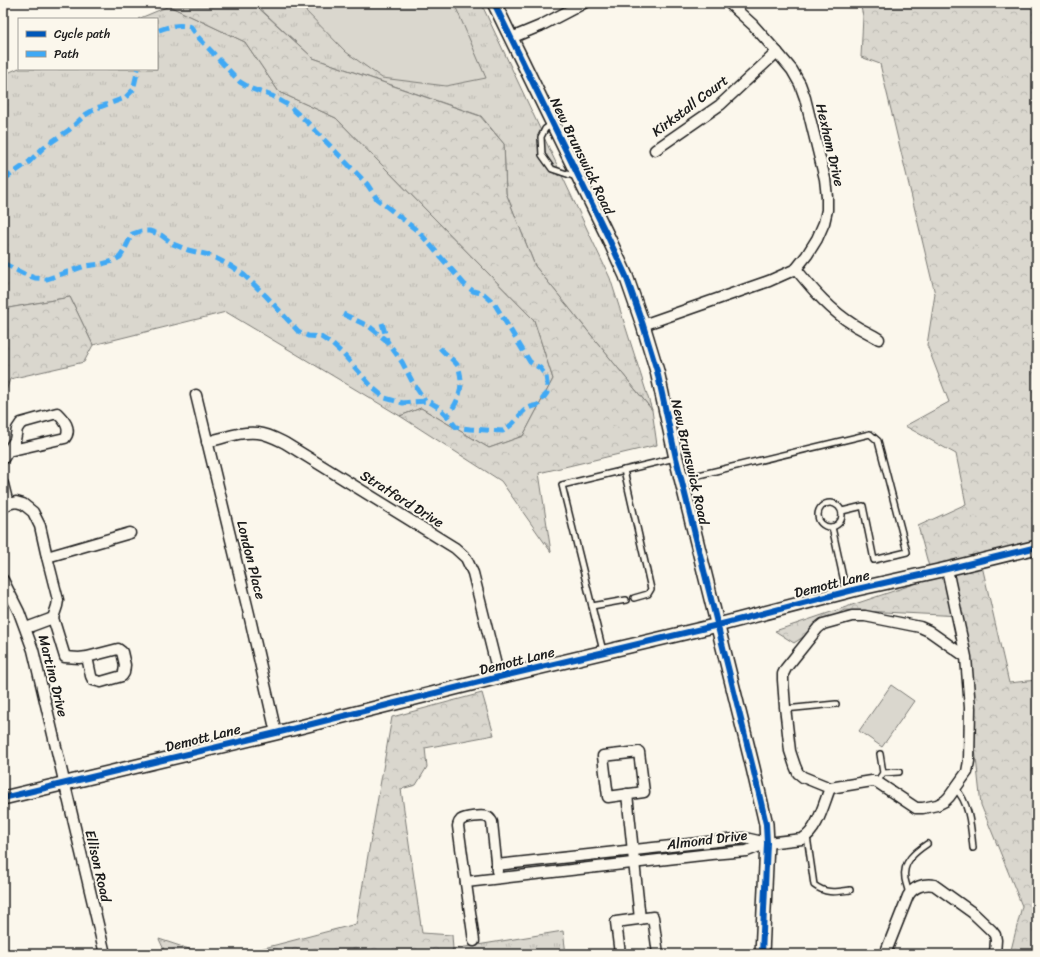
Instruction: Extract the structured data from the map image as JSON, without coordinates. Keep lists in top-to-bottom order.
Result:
{
  "streets": {
    "street": [
      "Kirkstall Court",
      "Hexham Drive",
      "New Brunswick Road",
      "Stratford Drive",
      "London Place",
      "Demott Lane",
      "Martino Drive",
      "Almond Drive",
      "Ellison Road"
    ]
  },
  "crossings": [
    ["Kirkstall Court", "Hexham Drive"],
    ["Hexham Drive", "New Brunswick Road"],
    ["New Brunswick Road", "Demott Lane"],
    ["New Brunswick Road", "Almond Drive"],
    ["Stratford Drive", "London Place"],
    ["Stratford Drive", "Demott Lane"],
    ["London Place", "Demott Lane"],
    ["Demott Lane", "Martino Drive"],
    ["Demott Lane", "Ellison Road"],
    ["Martino Drive", "Ellison Road"]
  ],
  "legend": ["Cycle path", "Path"]
}
